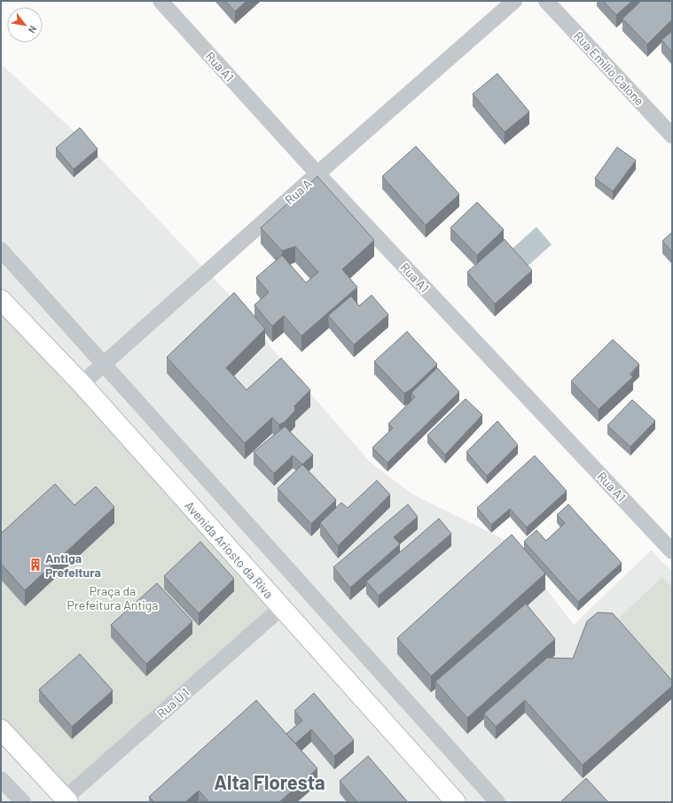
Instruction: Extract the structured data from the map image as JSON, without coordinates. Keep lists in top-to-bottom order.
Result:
{
  "streets": {
    "street": [
      "Rua A1",
      "Rua Emilio Calone",
      "Rua A",
      "Avenida Ariosto da Riva",
      "Rua U 1"
    ]
  },
  "crossings": [
    ["Rua A1", "Rua A"],
    ["Rua A", "Avenida Ariosto da Riva"],
    ["Avenida Ariosto da Riva", "Rua U 1"]
  ],
  "districts": ["Alta Floresta"],
  "parks": ["Praça da Prefeitura Antiga"],
  "places": {
    "building": ["Antiga Prefeitura"]
  },
  "north": "bottom right"
}
